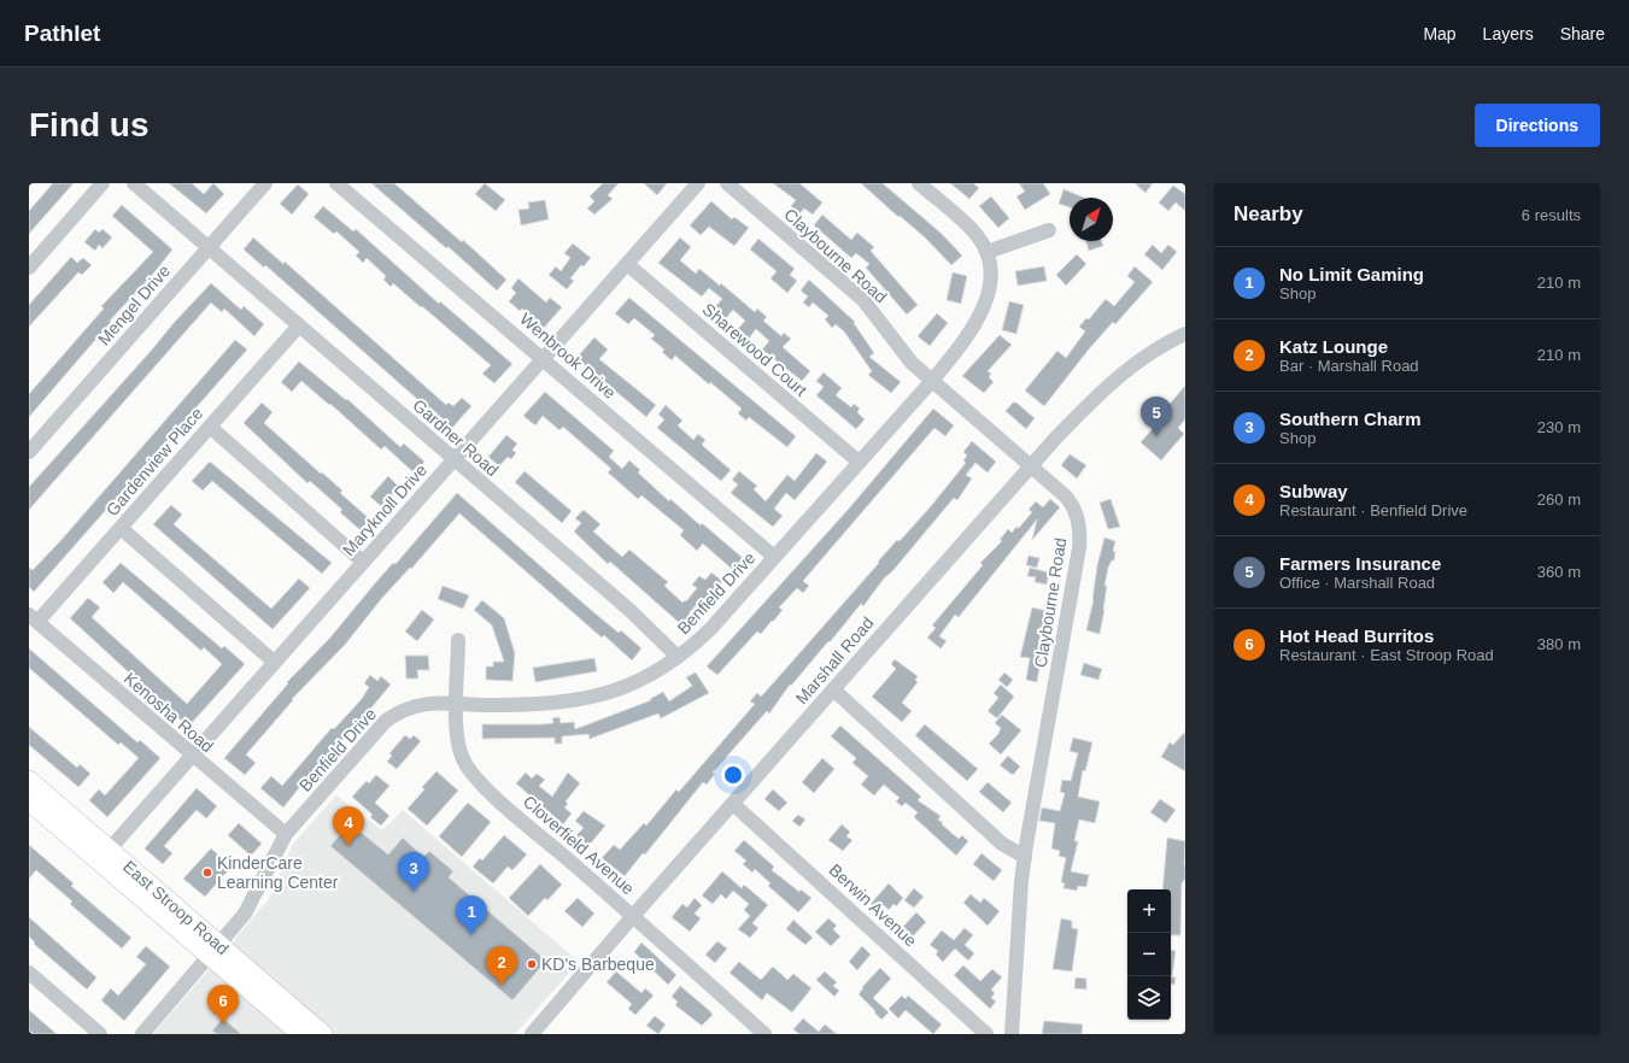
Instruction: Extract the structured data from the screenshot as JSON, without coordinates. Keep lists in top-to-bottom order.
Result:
{
  "streets": {
    "main road": ["East Stroop Road"],
    "street": [
      "Claybourne Road",
      "Mengel Drive",
      "Sharewood Court",
      "Wenbrook Drive",
      "Gardner Road",
      "Gardenview Place",
      "Maryknoll Drive",
      "Benfield Drive",
      "Marshall Road",
      "Kenosha Road",
      "Cloverfield Avenue",
      "Berwin Avenue"
    ]
  },
  "crossings": [
    ["Claybourne Road", "Benfield Drive"],
    ["Claybourne Road", "Marshall Road"],
    ["Mengel Drive", "Gardner Road"],
    ["Sharewood Court", "Maryknoll Drive"],
    ["Sharewood Court", "Benfield Drive"],
    ["Wenbrook Drive", "Maryknoll Drive"],
    ["Wenbrook Drive", "Benfield Drive"],
    ["Gardner Road", "Gardenview Place"],
    ["Gardner Road", "Maryknoll Drive"],
    ["Gardner Road", "Benfield Drive"],
    ["Gardenview Place", "Kenosha Road"],
    ["Maryknoll Drive", "Kenosha Road"],
    ["Maryknoll Drive", "East Stroop Road"],
    ["Benfield Drive", "Kenosha Road"],
    ["Benfield Drive", "Cloverfield Avenue"],
    ["Benfield Drive", "East Stroop Road"],
    ["Marshall Road", "Cloverfield Avenue"],
    ["Marshall Road", "Berwin Avenue"]
  ],
  "places": ["KinderCare Learning Center", "KD's Barbeque"],
  "north": "top right",
  "page": {
    "header": "Pathlet",
    "nav": ["Map", "Layers", "Share"],
    "buttons": "Directions",
    "title": "Find us",
    "heading": ["Nearby", "6 results"],
    "list": [
      {
        "mark": "1",
        "name": "No Limit Gaming",
        "note": "Shop",
        "value": "210 m"
      },
      {
        "mark": "2",
        "name": "Katz Lounge",
        "note": "Bar · Marshall Road",
        "value": "210 m"
      },
      {
        "mark": "3",
        "name": "Southern Charm",
        "note": "Shop",
        "value": "230 m"
      },
      {
        "mark": "4",
        "name": "Subway",
        "note": "Restaurant · Benfield Drive",
        "value": "260 m"
      },
      {
        "mark": "5",
        "name": "Farmers Insurance",
        "note": "Office · Marshall Road",
        "value": "360 m"
      },
      {
        "mark": "6",
        "name": "Hot Head Burritos",
        "note": "Restaurant · East Stroop Road",
        "value": "380 m"
      }
    ],
    "pins": [
      "5",
      "4",
      "3",
      "1",
      "2",
      "6"
    ],
    "map_buttons": ["+", "−"]
  }
}
